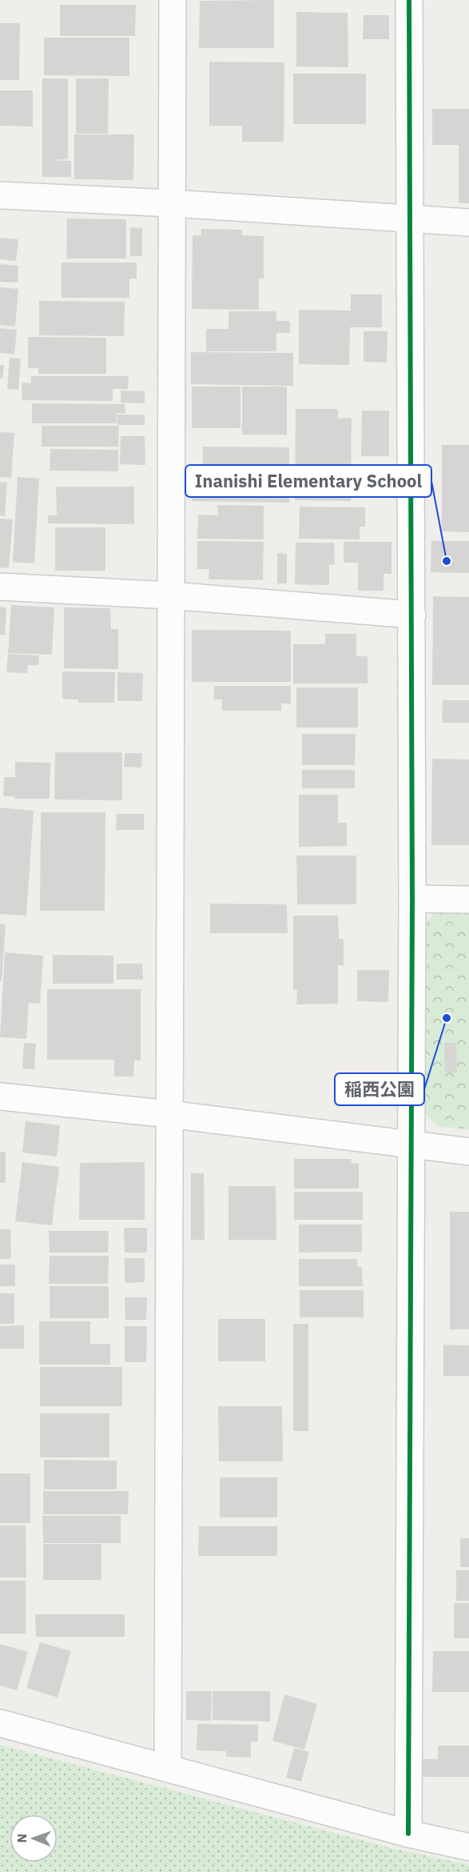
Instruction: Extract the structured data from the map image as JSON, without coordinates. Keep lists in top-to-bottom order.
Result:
{
  "places": ["Inanishi Elementary School", "稲西公園"],
  "north": "left"
}
